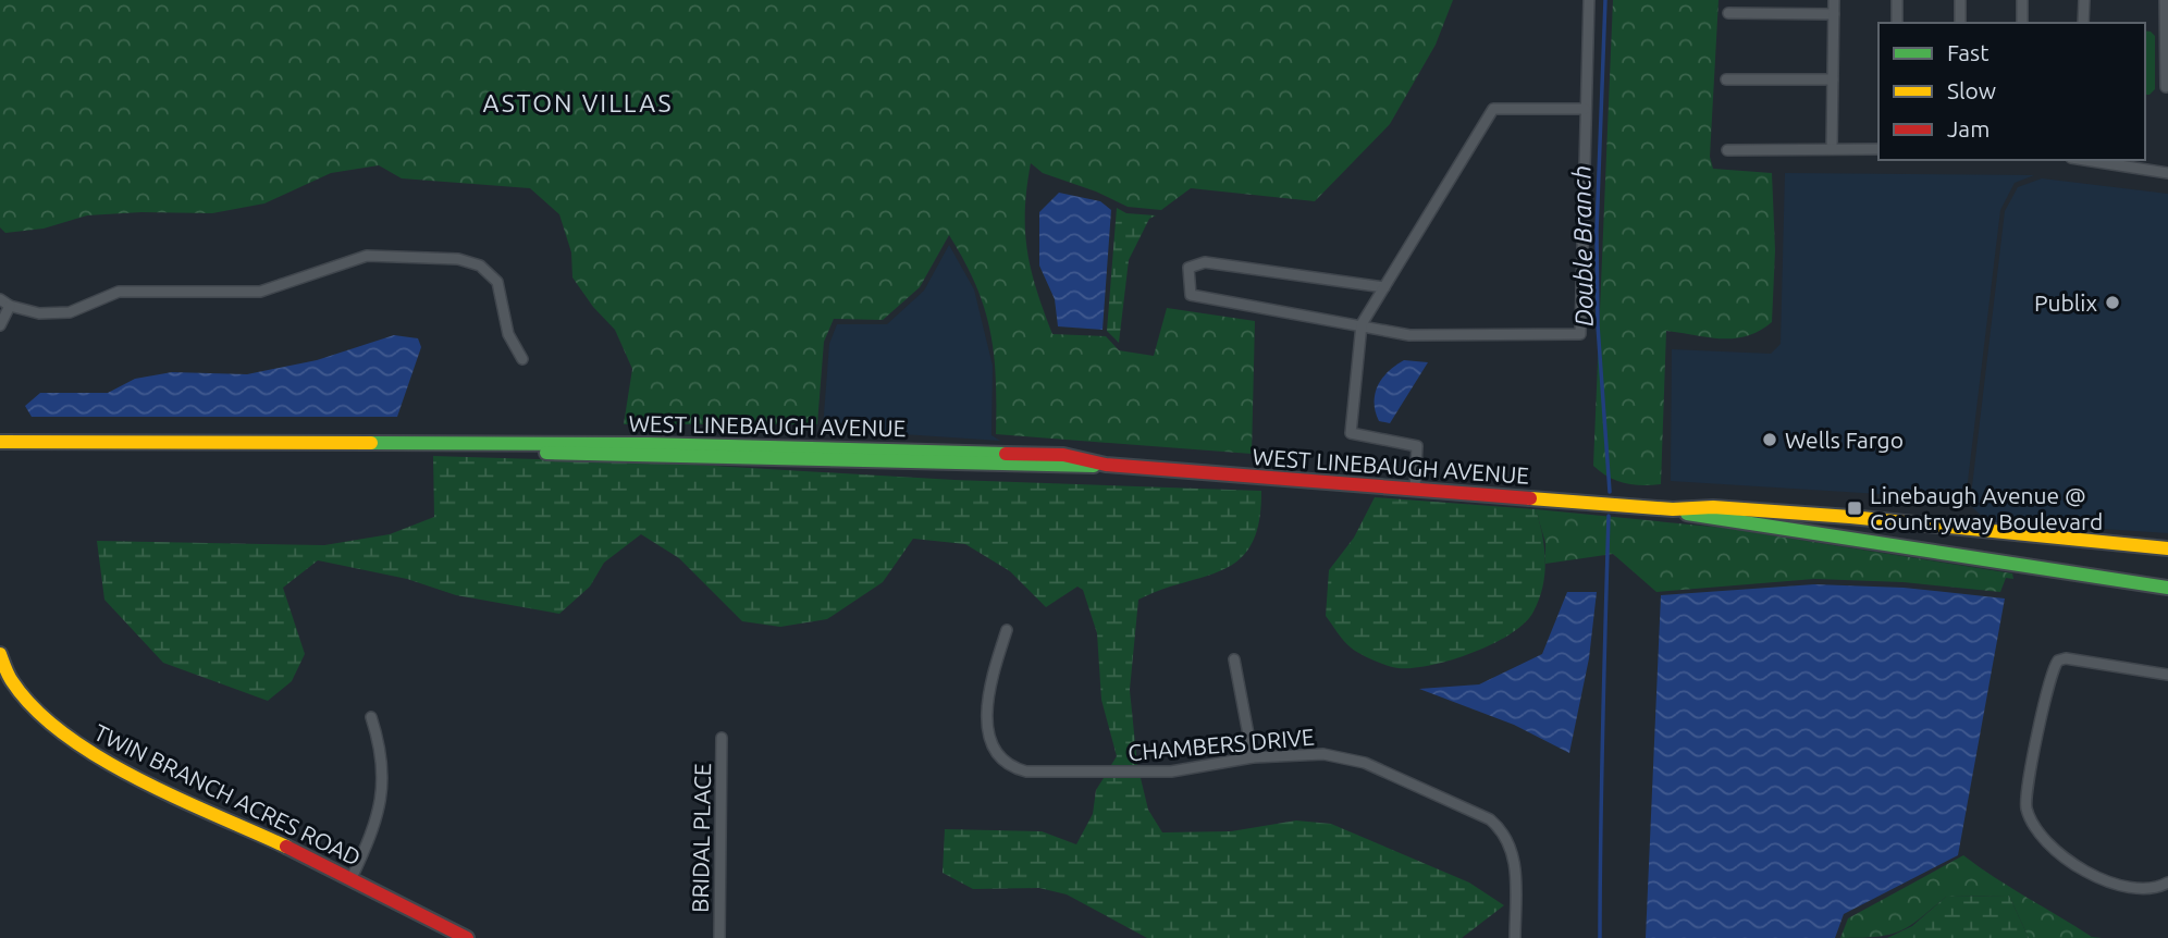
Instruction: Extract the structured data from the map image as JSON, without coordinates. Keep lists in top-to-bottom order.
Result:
{
  "streets": {
    "main road": ["WEST LINEBAUGH AVENUE", "TWIN BRANCH ACRES ROAD"],
    "street": ["CHAMBERS DRIVE", "BRIDAL PLACE"]
  },
  "districts": ["ASTON VILLAS"],
  "water": ["Double Branch"],
  "places": {
    "other": ["Publix", "Wells Fargo"],
    "transit": ["Linebaugh Avenue @ Countryway Boulevard"]
  },
  "legend": ["Fast", "Slow", "Jam"]
}
